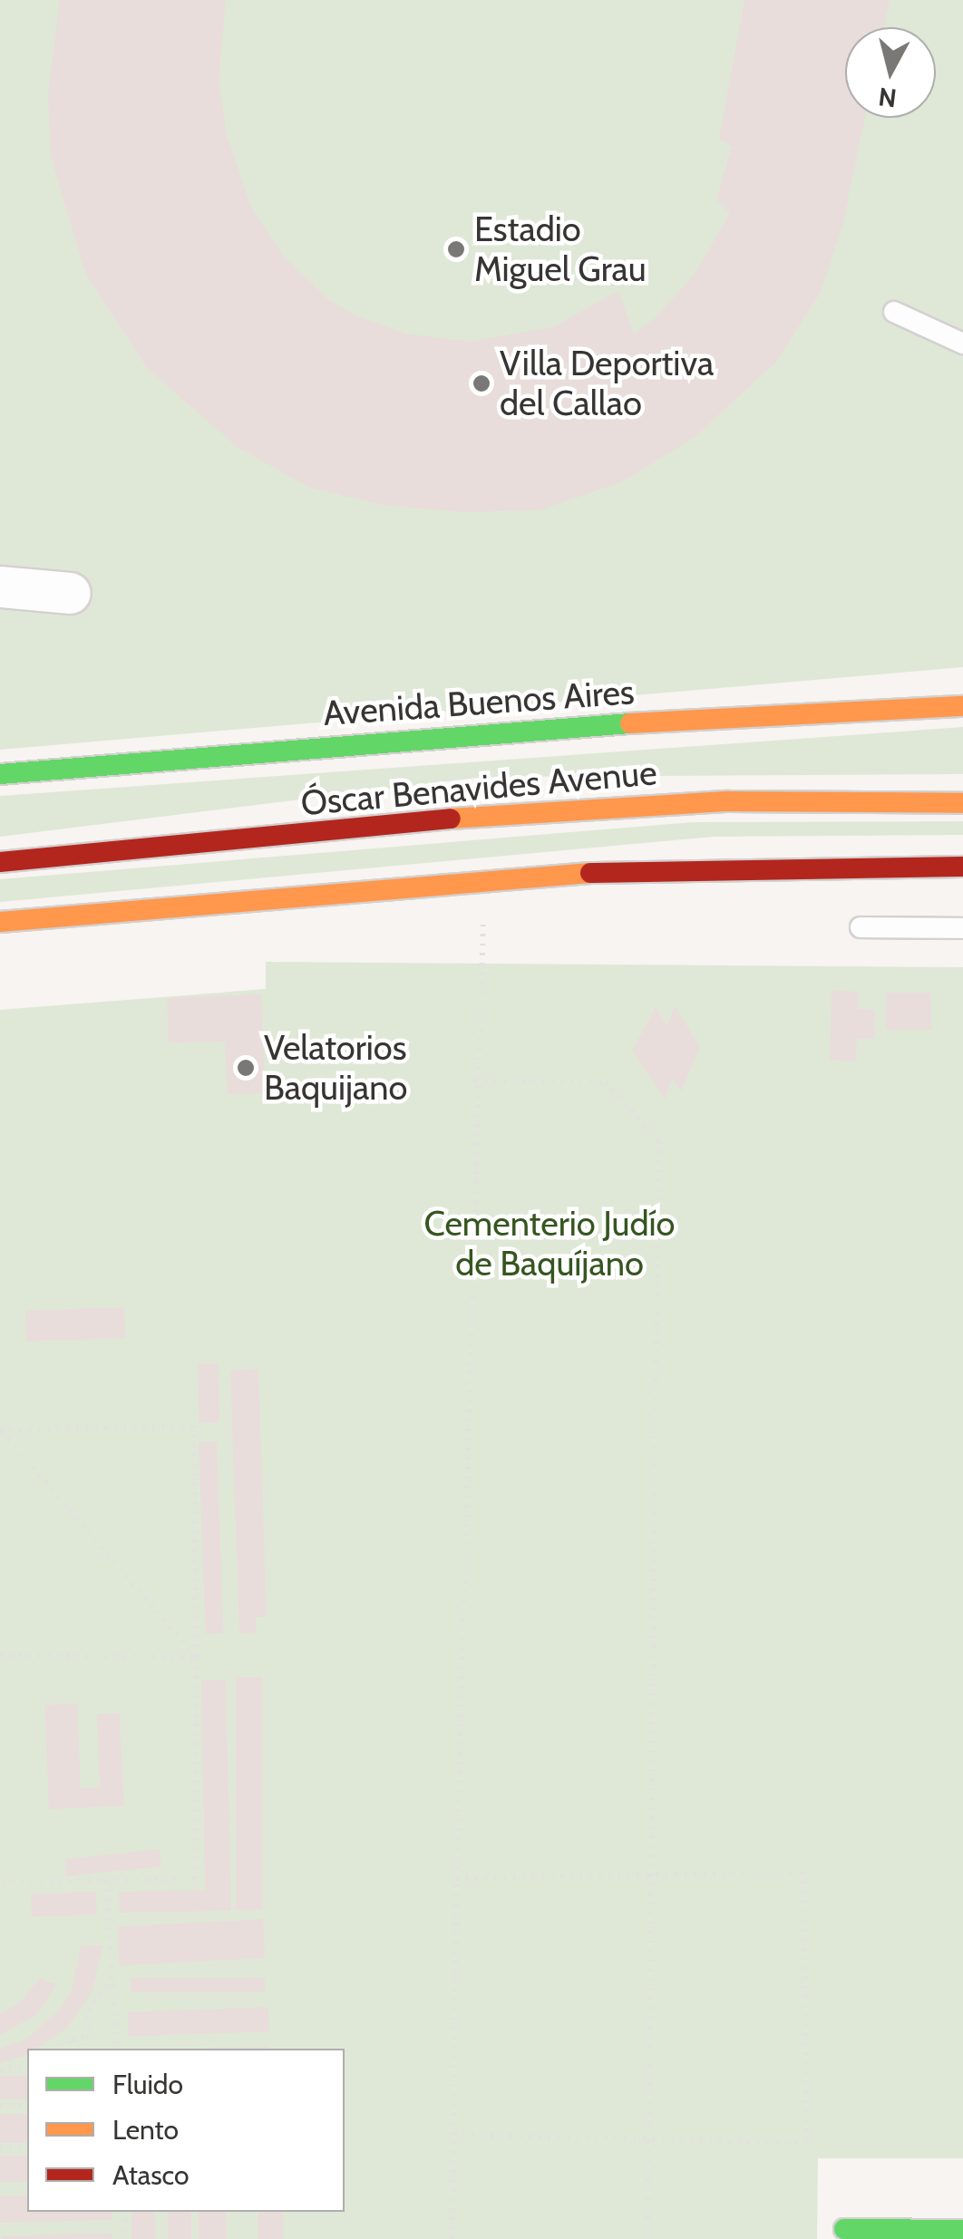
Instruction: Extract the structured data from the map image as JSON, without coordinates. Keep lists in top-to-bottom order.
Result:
{
  "streets": {
    "main road": ["Avenida Buenos Aires", "Óscar Benavides Avenue"]
  },
  "parks": ["Cementerio Judío de Baquíjano"],
  "places": ["Estadio Miguel Grau", "Villa Deportiva del Callao", "Velatorios Baquijano"],
  "legend": ["Fluido", "Lento", "Atasco"],
  "north": "bottom"
}
